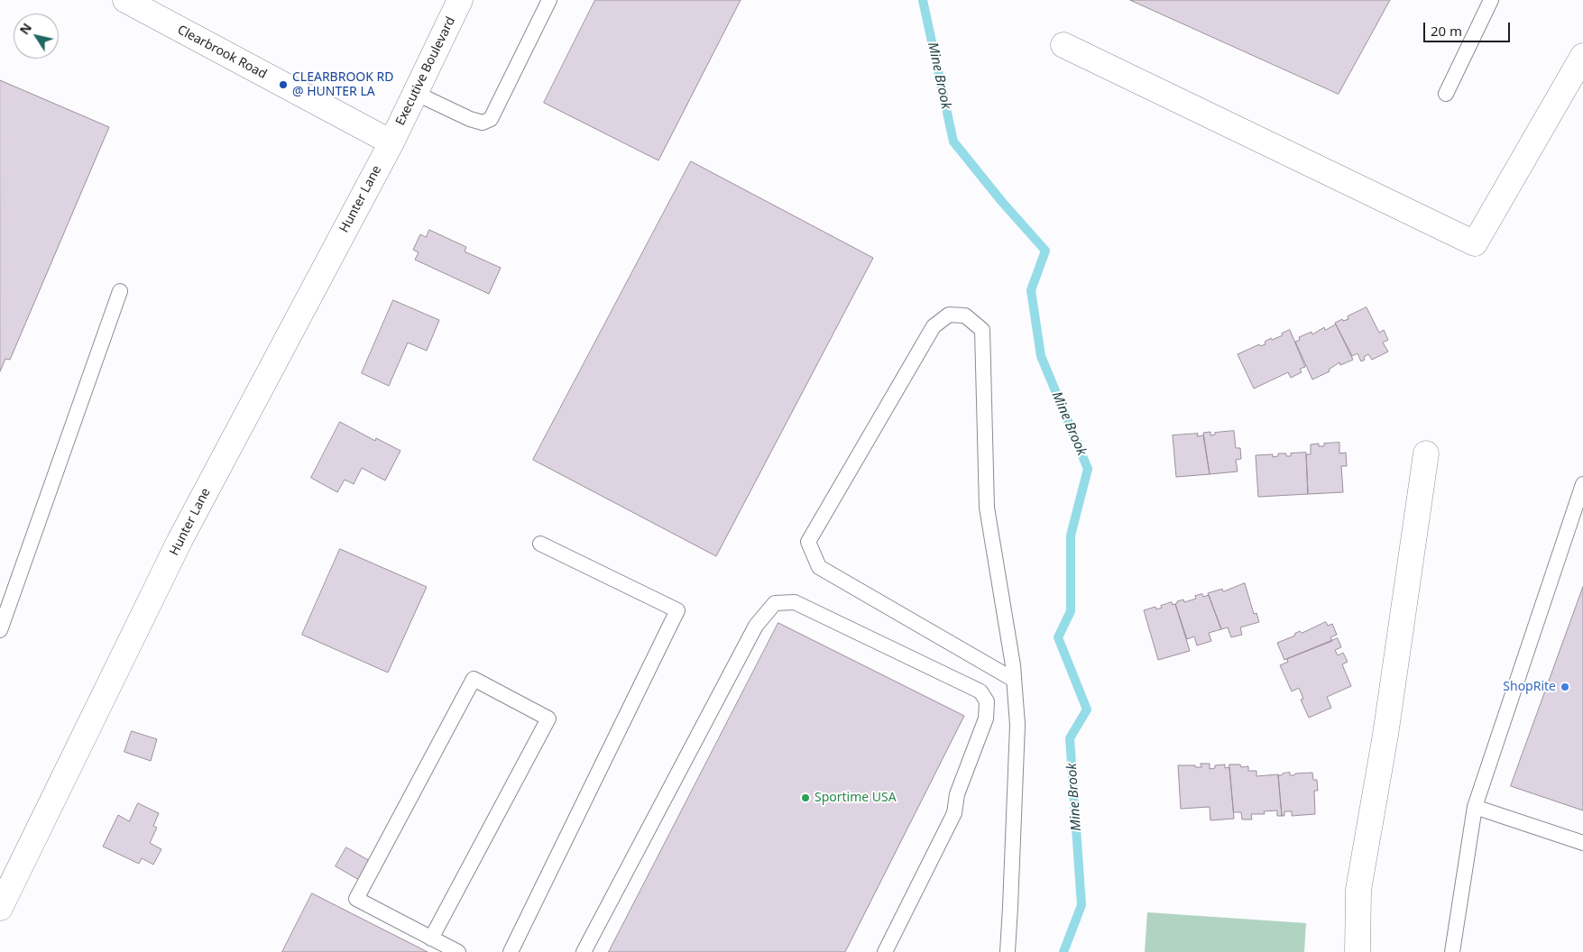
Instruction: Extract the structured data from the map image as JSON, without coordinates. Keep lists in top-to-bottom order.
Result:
{
  "streets": {
    "street": ["Clearbrook Road", "Executive Boulevard", "Hunter Lane"]
  },
  "crossings": [
    ["Clearbrook Road", "Executive Boulevard"],
    ["Clearbrook Road", "Hunter Lane"],
    ["Executive Boulevard", "Hunter Lane"]
  ],
  "water": ["Mine Brook"],
  "places": ["CLEARBROOK RD @ HUNTER LA", "ShopRite", "Sportime USA"],
  "scale_bar": "20 m",
  "north": "top left"
}
